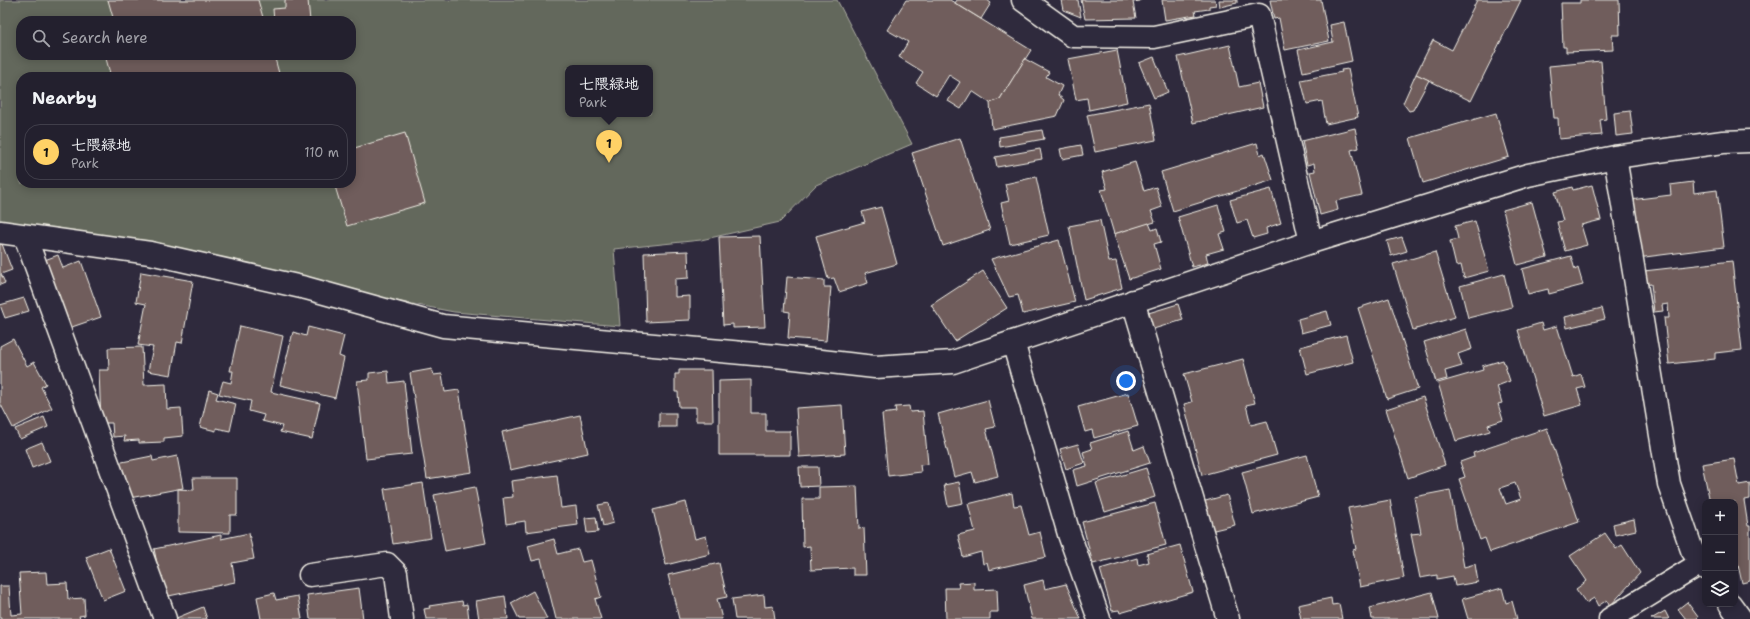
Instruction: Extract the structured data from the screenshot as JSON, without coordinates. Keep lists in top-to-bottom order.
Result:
{
  "page": {
    "search": "Search here",
    "popup": ["七隈緑地", "Park"],
    "heading": "Nearby",
    "list": [
      {
        "mark": "1",
        "name": "七隈緑地",
        "note": "Park",
        "value": "110 m"
      }
    ],
    "pins": "1",
    "map_buttons": ["+", "−"]
  }
}
